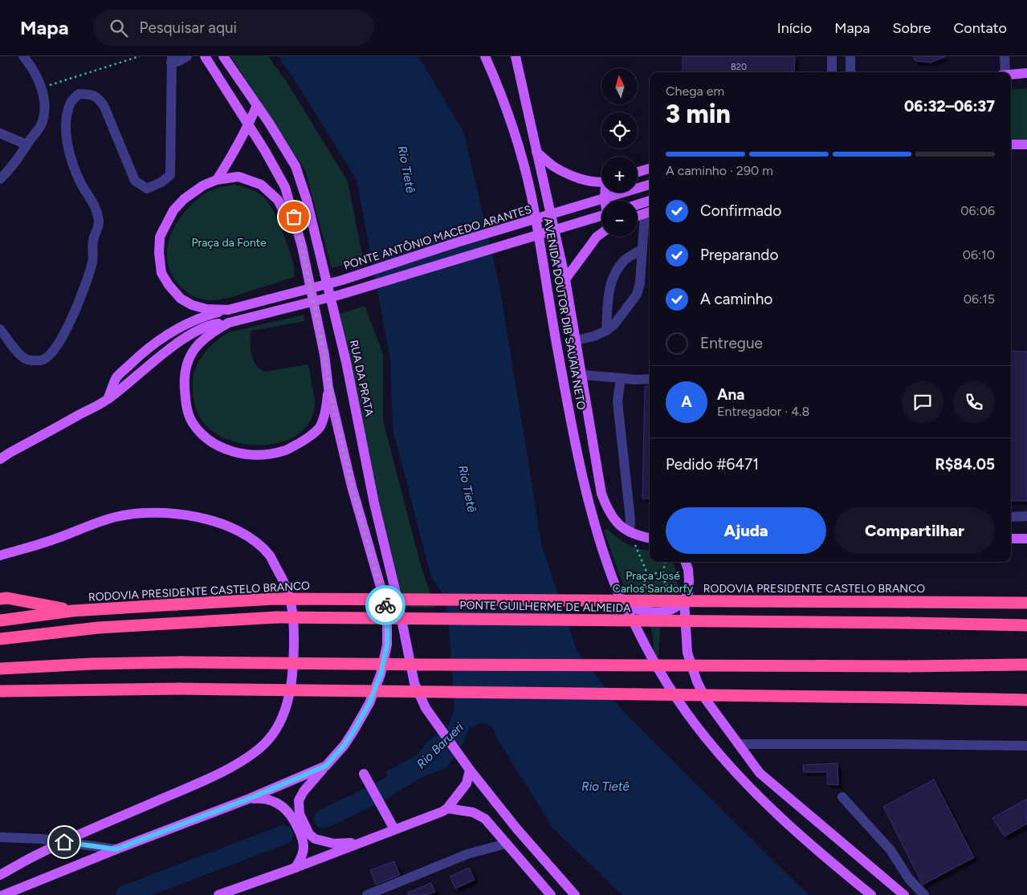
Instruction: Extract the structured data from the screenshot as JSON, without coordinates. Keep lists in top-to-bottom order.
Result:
{
  "streets": {
    "highway": ["RODOVIA PRESIDENTE CASTELO BRANCO", "PONTE GUILHERME DE ALMEIDA"],
    "main road": ["PONTE ANTÔNIO MACEDO ARANTES", "AVENIDA DOUTOR DIB SAUAIA NETO", "RUA DA PRATA"]
  },
  "water": ["Rio Tietê", "Rio Barueri"],
  "parks": ["Praça da Fonte", "Praça José Carlos Sandorfy"],
  "house_numbers": ["820"],
  "north": "top",
  "page": {
    "header": "Mapa",
    "search": "Pesquisar aqui",
    "nav": [
      "Início",
      "Mapa",
      "Sobre",
      "Contato"
    ],
    "map_buttons": ["+", "−"],
    "heading": ["3 min", "Chega em", "06:32–06:37"],
    "panel": [
      "Ana",
      "Entregador · 4.8",
      "Pedido #6471",
      "R$84.05"
    ],
    "bar": "A caminho · 290 m",
    "list": [
      ["Confirmado", "06:06"],
      ["Preparando", "06:10"],
      ["A caminho", "06:15"],
      "Entregue"
    ],
    "round": "A",
    "buttons": ["Ajuda", "Compartilhar"]
  }
}
